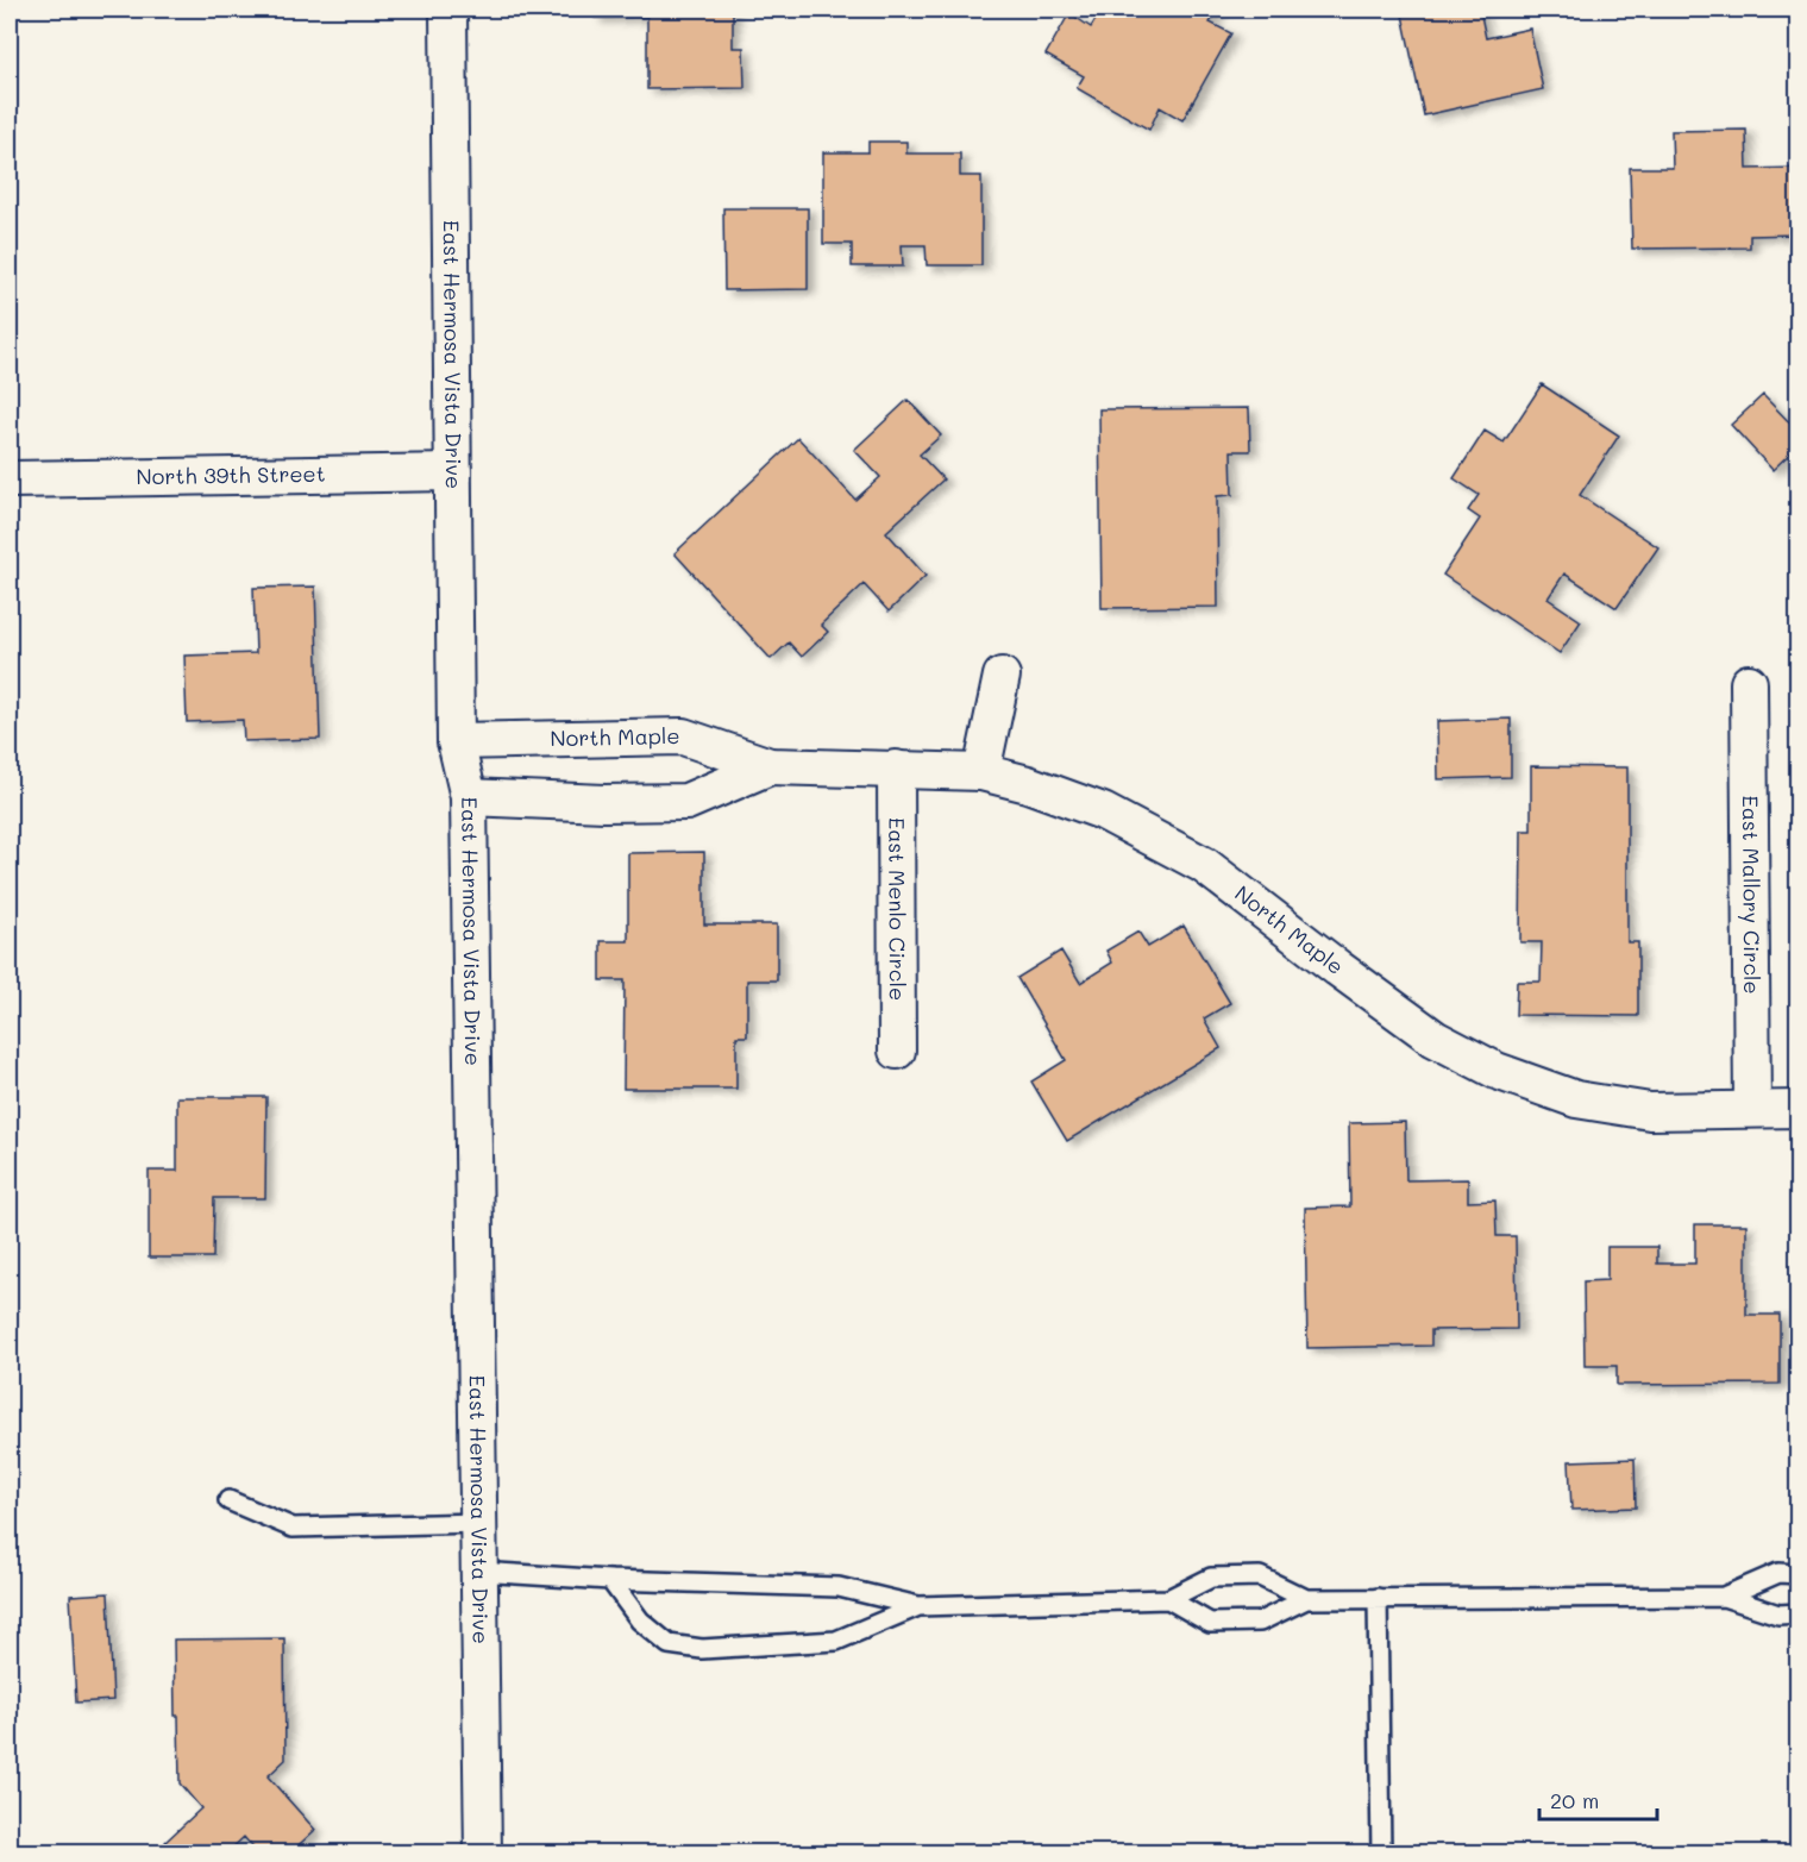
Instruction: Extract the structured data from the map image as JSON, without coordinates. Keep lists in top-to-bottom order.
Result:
{
  "streets": {
    "street": [
      "East Hermosa Vista Drive",
      "North 39th Street",
      "North Maple",
      "East Mallory Circle",
      "East Menlo Circle"
    ]
  },
  "crossings": [
    ["East Hermosa Vista Drive", "North 39th Street"],
    ["East Hermosa Vista Drive", "North Maple"],
    ["North Maple", "East Mallory Circle"],
    ["North Maple", "East Menlo Circle"]
  ],
  "scale_bar": "20 m"
}
